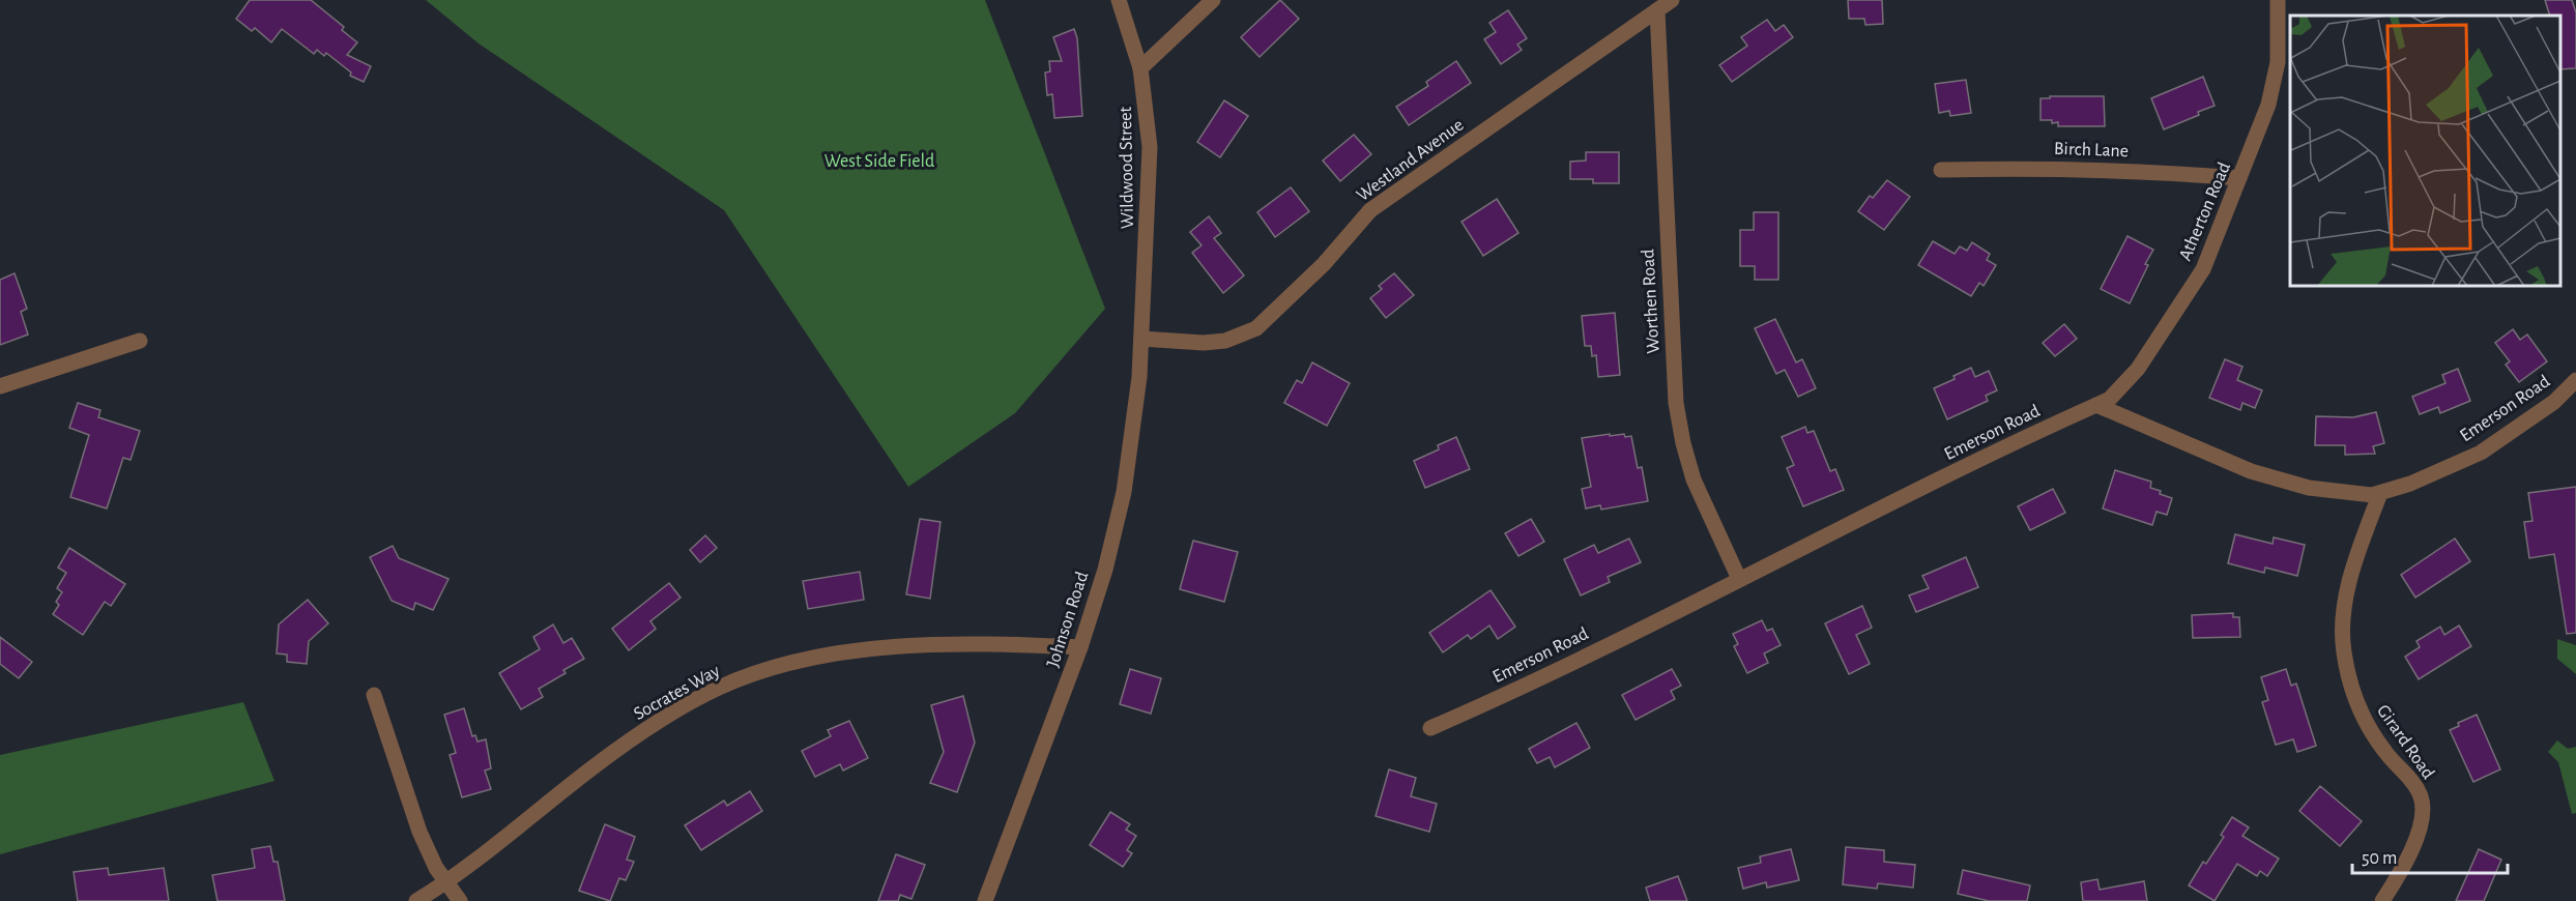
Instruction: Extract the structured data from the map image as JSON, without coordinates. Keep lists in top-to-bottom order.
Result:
{
  "streets": {
    "street": [
      "Birch Lane",
      "Westland Avenue",
      "Wildwood Street",
      "Atherton Road",
      "Worthen Road",
      "Emerson Road",
      "Johnson Road",
      "Socrates Way",
      "Girard Road"
    ]
  },
  "crossings": [
    ["Birch Lane", "Atherton Road"],
    ["Westland Avenue", "Wildwood Street"],
    ["Westland Avenue", "Worthen Road"],
    ["Westland Avenue", "Johnson Road"],
    ["Wildwood Street", "Johnson Road"],
    ["Atherton Road", "Emerson Road"],
    ["Worthen Road", "Emerson Road"],
    ["Emerson Road", "Girard Road"],
    ["Johnson Road", "Socrates Way"]
  ],
  "parks": ["West Side Field"],
  "scale_bar": "50 m"
}
